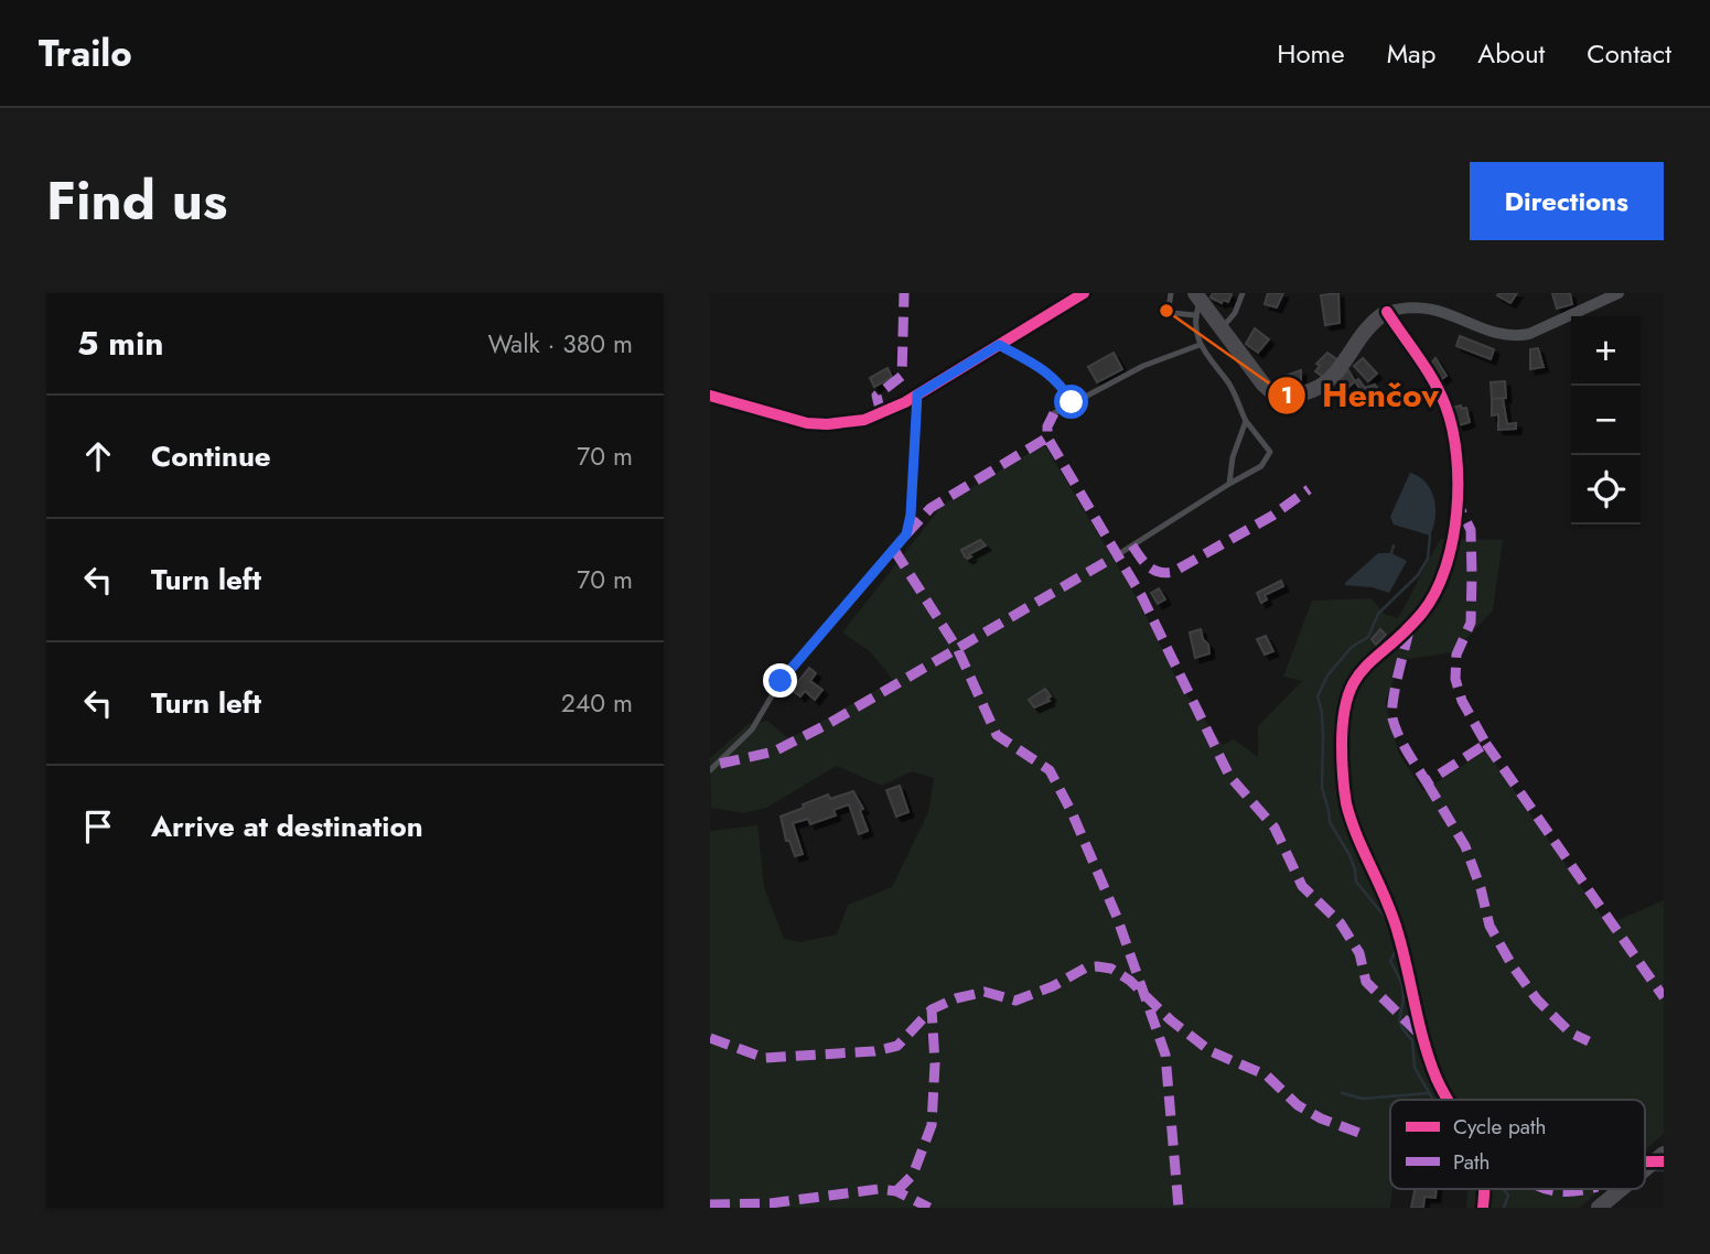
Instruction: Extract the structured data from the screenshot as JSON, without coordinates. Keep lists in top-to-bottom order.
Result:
{
  "places": ["Henčov"],
  "legend": ["Cycle path", "Path"],
  "page": {
    "header": "Trailo",
    "nav": [
      "Home",
      "Map",
      "About",
      "Contact"
    ],
    "title": "Find us",
    "buttons": "Directions",
    "heading": ["5 min", "Walk · 380 m"],
    "map_buttons": ["+", "−"],
    "list": [
      ["Continue", "70 m"],
      ["Turn left", "70 m"],
      ["Turn left", "240 m"],
      "Arrive at destination"
    ]
  }
}
